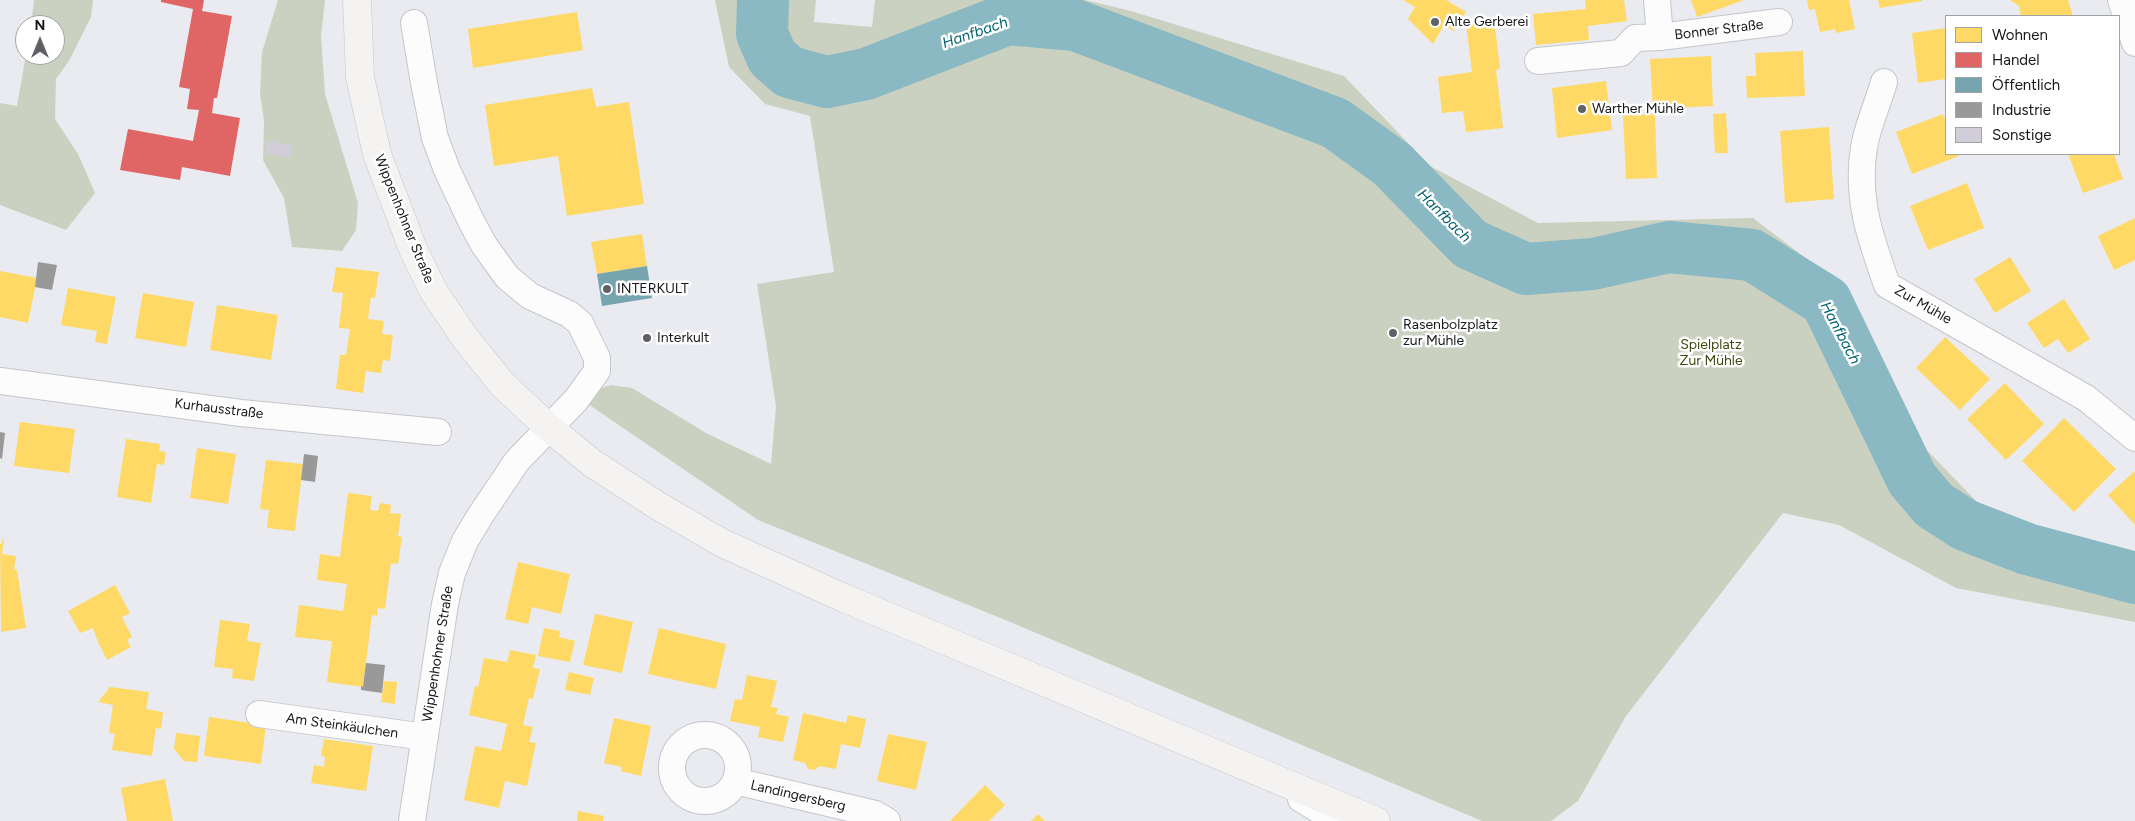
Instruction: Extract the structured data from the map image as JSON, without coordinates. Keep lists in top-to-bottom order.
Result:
{
  "streets": {
    "main road": ["Wippenhohner Straße"],
    "street": [
      "Bonner Straße",
      "Zur Mühle",
      "Kurhausstraße",
      "Am Steinkäulchen",
      "Landingersberg"
    ]
  },
  "crossings": [
    ["Wippenhohner Straße", "Am Steinkäulchen"]
  ],
  "water": ["Hanfbach"],
  "parks": ["Spielplatz Zur Mühle"],
  "places": [
    "Alte Gerberei",
    "Warther Mühle",
    "INTERKULT",
    "Rasenbolzplatz zur Mühle",
    "Interkult"
  ],
  "legend": [
    "Wohnen",
    "Handel",
    "Öffentlich",
    "Industrie",
    "Sonstige"
  ],
  "north": "top"
}
